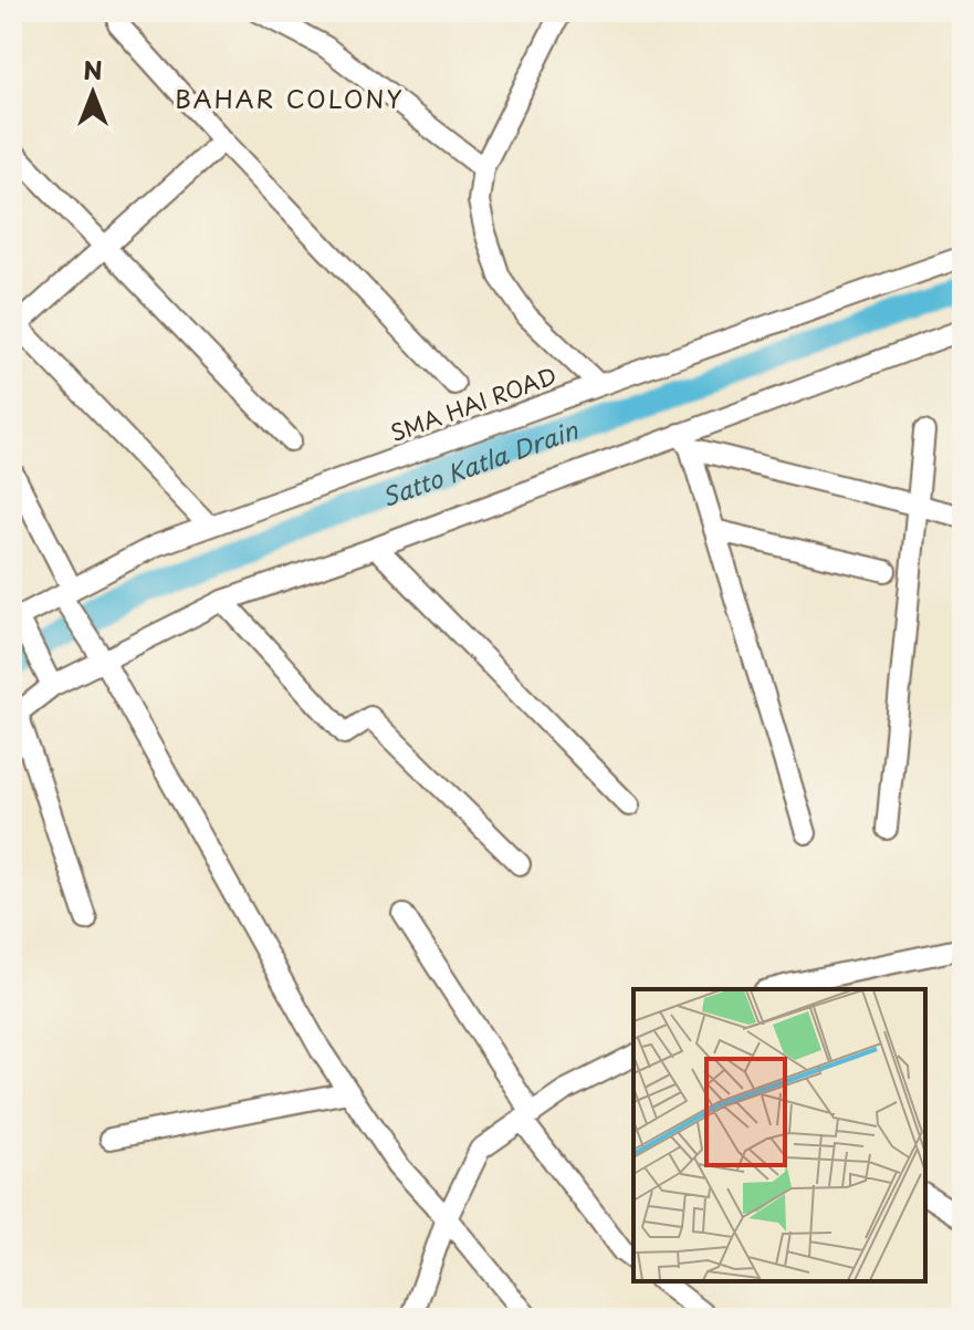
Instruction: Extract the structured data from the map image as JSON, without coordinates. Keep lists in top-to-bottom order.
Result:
{
  "streets": {
    "street": ["SMA HAI ROAD"]
  },
  "districts": ["BAHAR COLONY"],
  "water": ["Satto Katla Drain"],
  "north": "top"
}
